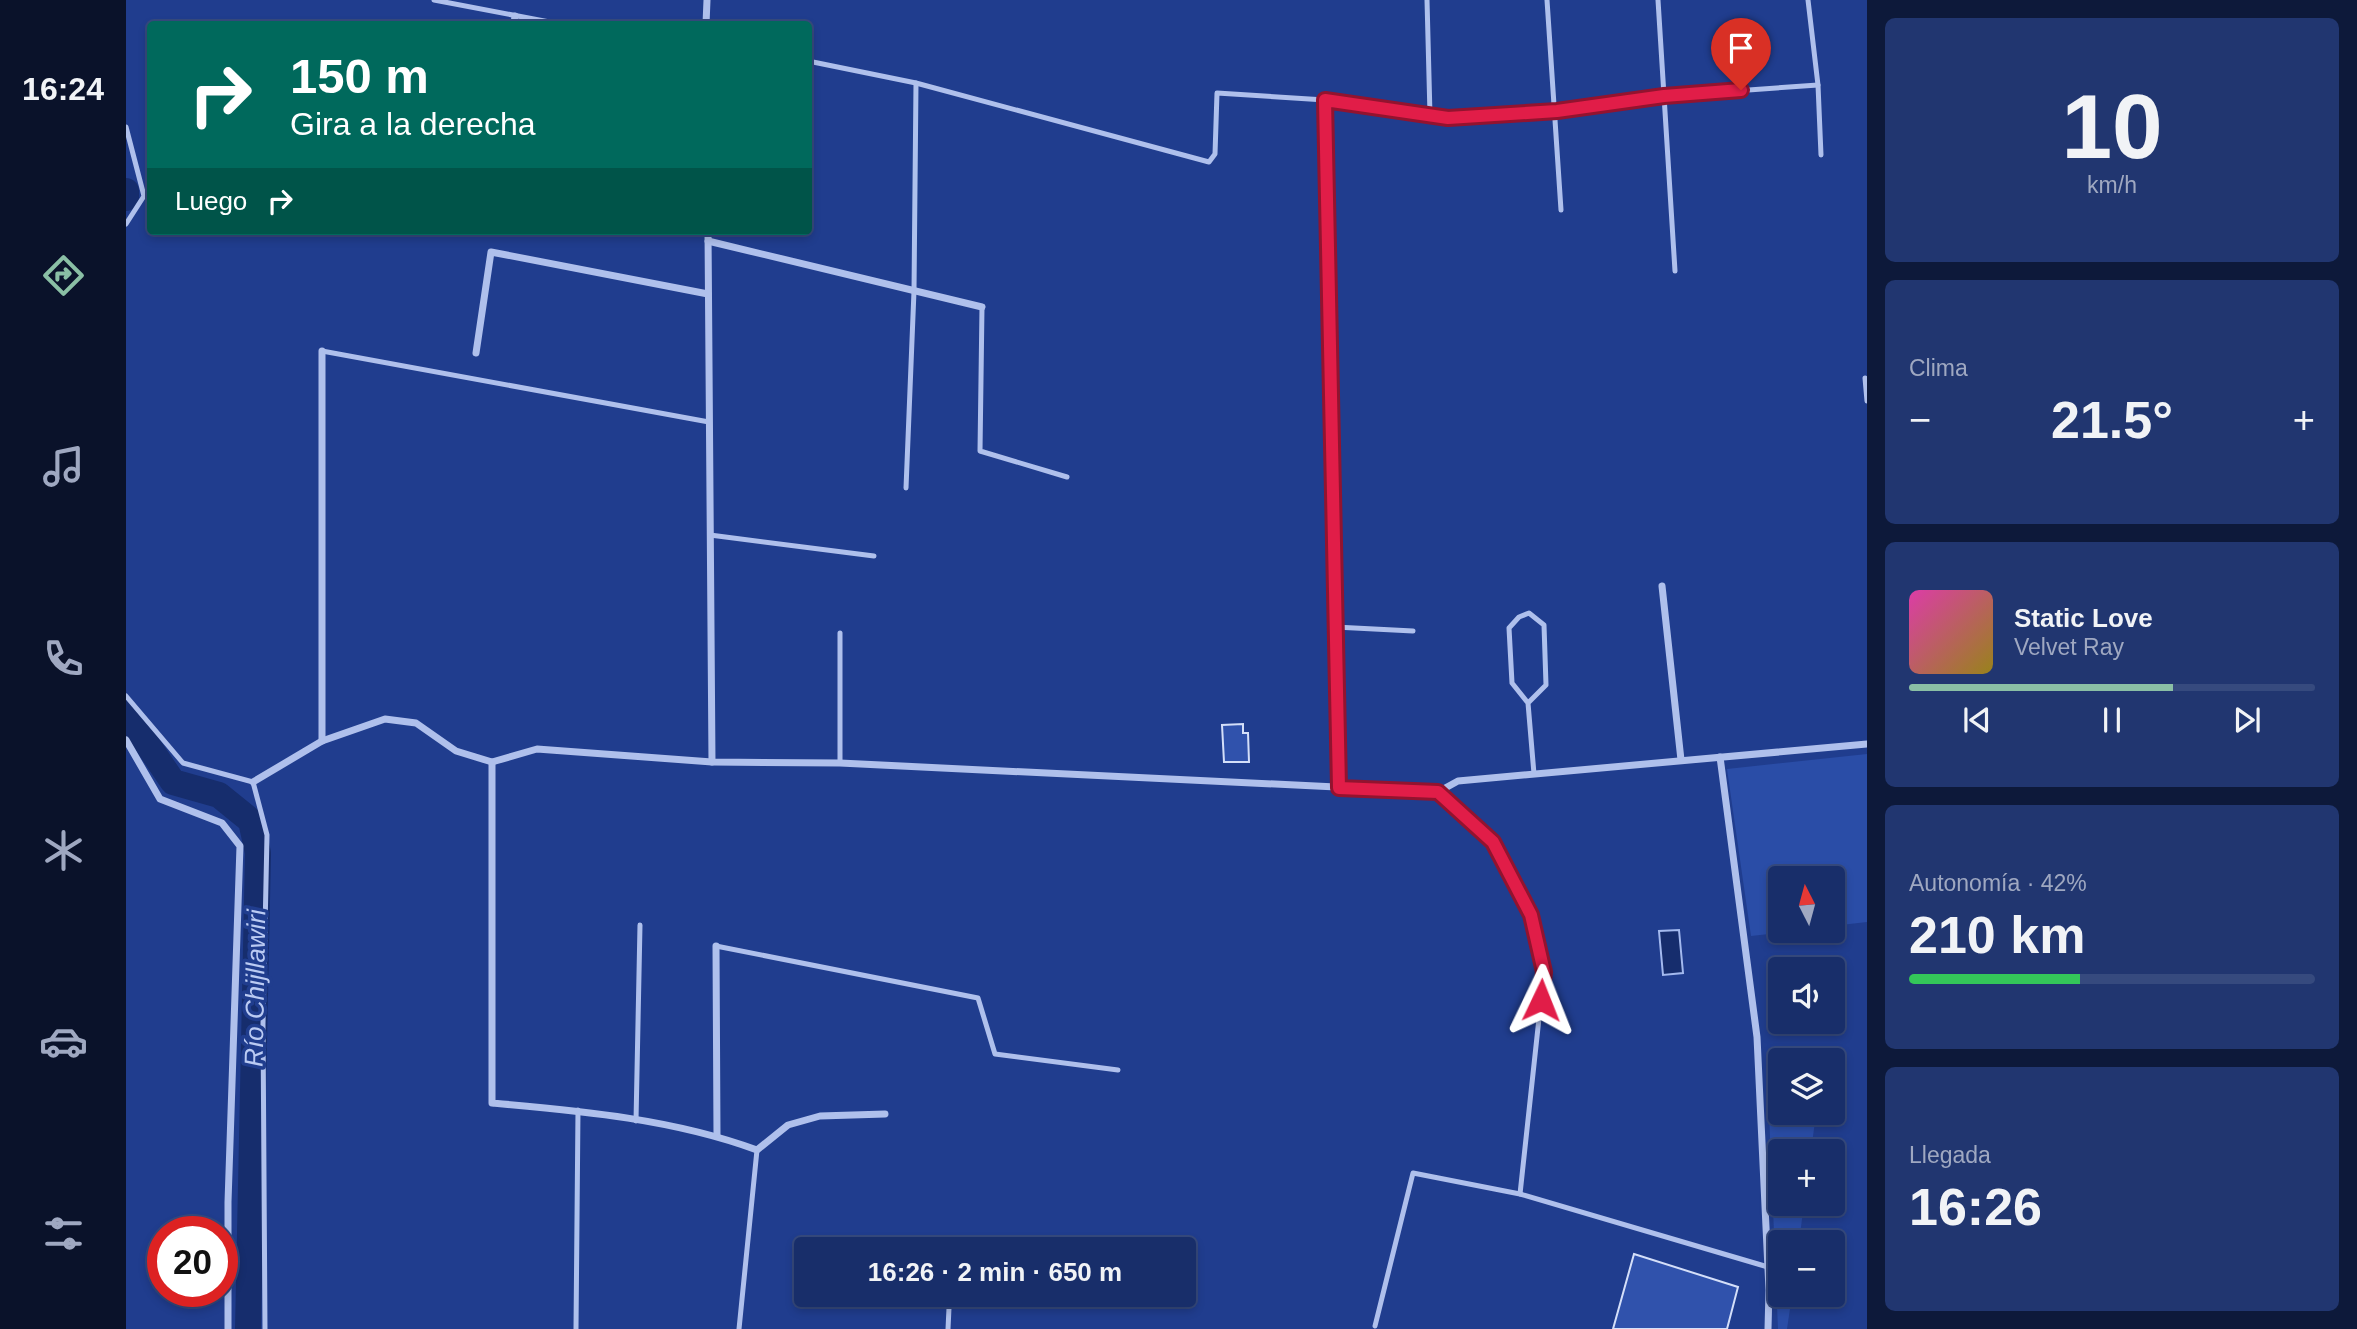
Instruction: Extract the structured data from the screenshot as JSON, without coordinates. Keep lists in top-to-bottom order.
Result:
{
  "water": ["Río Chijllawiri"],
  "north": "top",
  "page": {
    "tabs": "16:24",
    "tile": [
      ["10", "km/h"],
      "Clima",
      ["Autonomía · 42%", "210 km"],
      ["Llegada", "16:26"]
    ],
    "turn": ["150 m", "Gira a la derecha"],
    "then": "Luego",
    "heat": ["−", "21.5°", "+"],
    "song": ["Static Love", "Velvet Ray"],
    "map_buttons": ["+", "−"],
    "limit": "20",
    "trip": "16:26 · 2 min · 650 m"
  }
}
